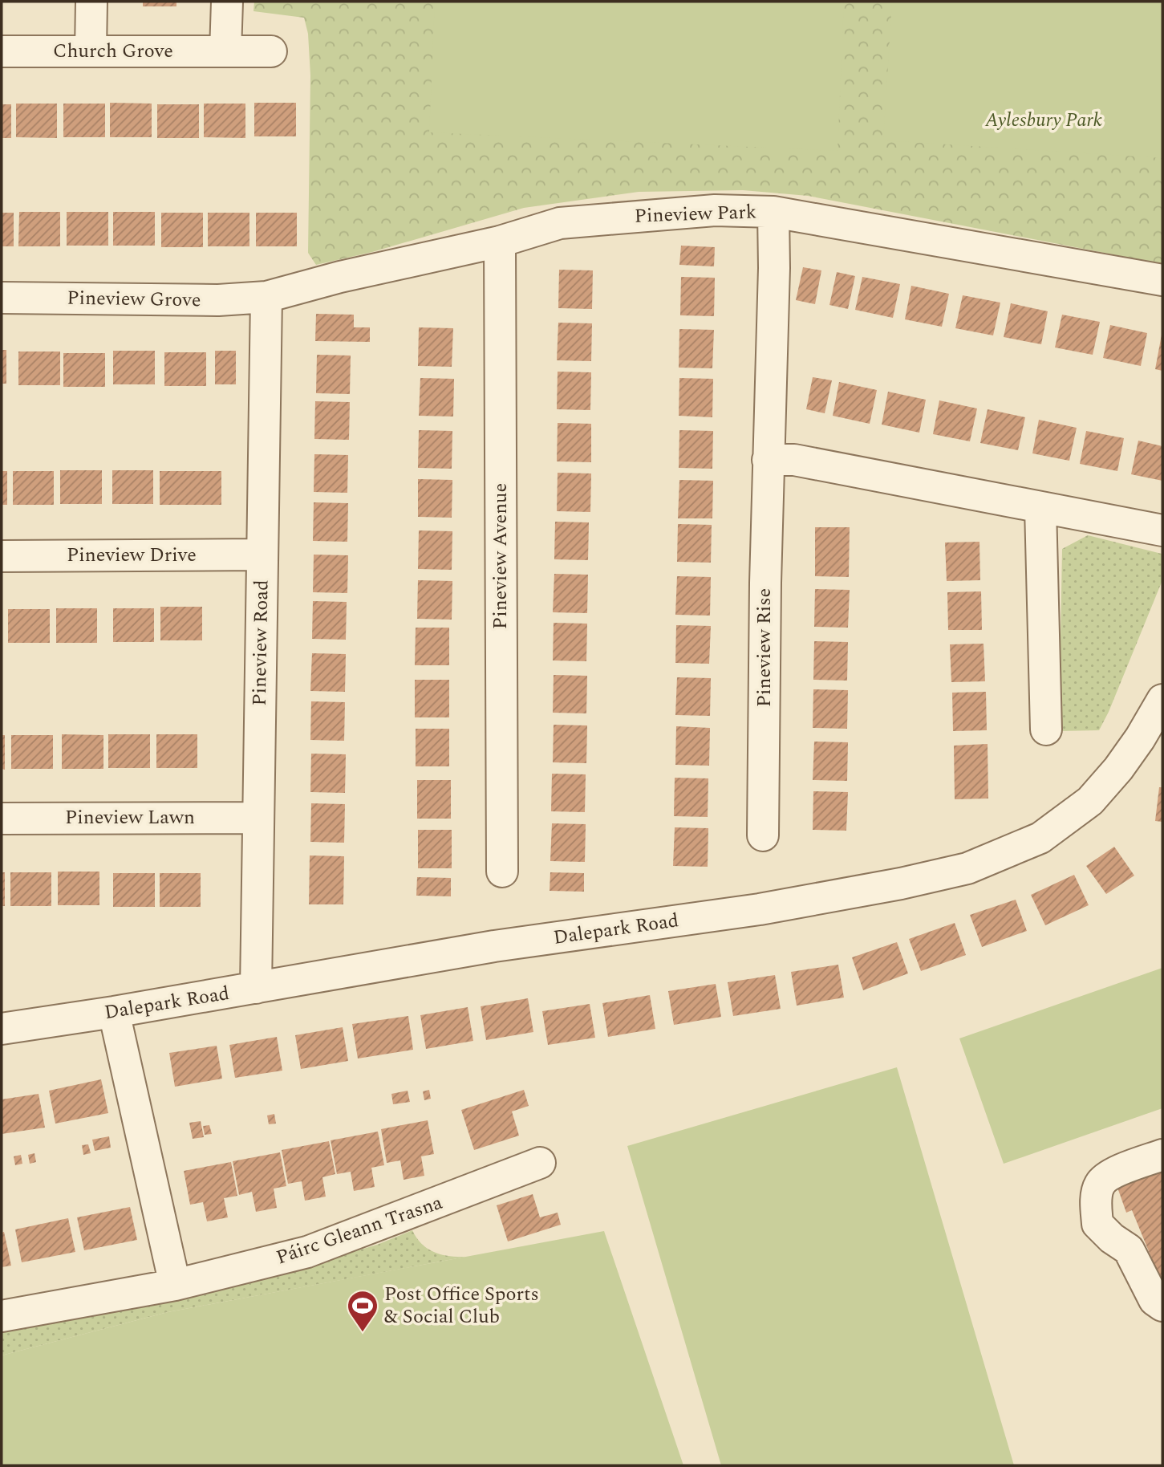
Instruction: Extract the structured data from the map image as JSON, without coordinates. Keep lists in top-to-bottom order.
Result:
{
  "streets": {
    "street": [
      "Church Grove",
      "Pineview Park",
      "Pineview Grove",
      "Pineview Drive",
      "Pineview Avenue",
      "Pineview Road",
      "Pineview Rise",
      "Pineview Lawn",
      "Dalepark Road",
      "Páirc Gleann Trasna"
    ]
  },
  "crossings": [
    ["Pineview Park", "Pineview Grove"],
    ["Pineview Park", "Pineview Avenue"],
    ["Pineview Park", "Pineview Road"],
    ["Pineview Park", "Pineview Rise"],
    ["Pineview Grove", "Pineview Road"],
    ["Pineview Drive", "Pineview Road"],
    ["Pineview Road", "Pineview Lawn"],
    ["Pineview Road", "Dalepark Road"]
  ],
  "parks": ["Aylesbury Park"],
  "places": {
    "sports": ["Post Office Sports & Social Club"]
  }
}
